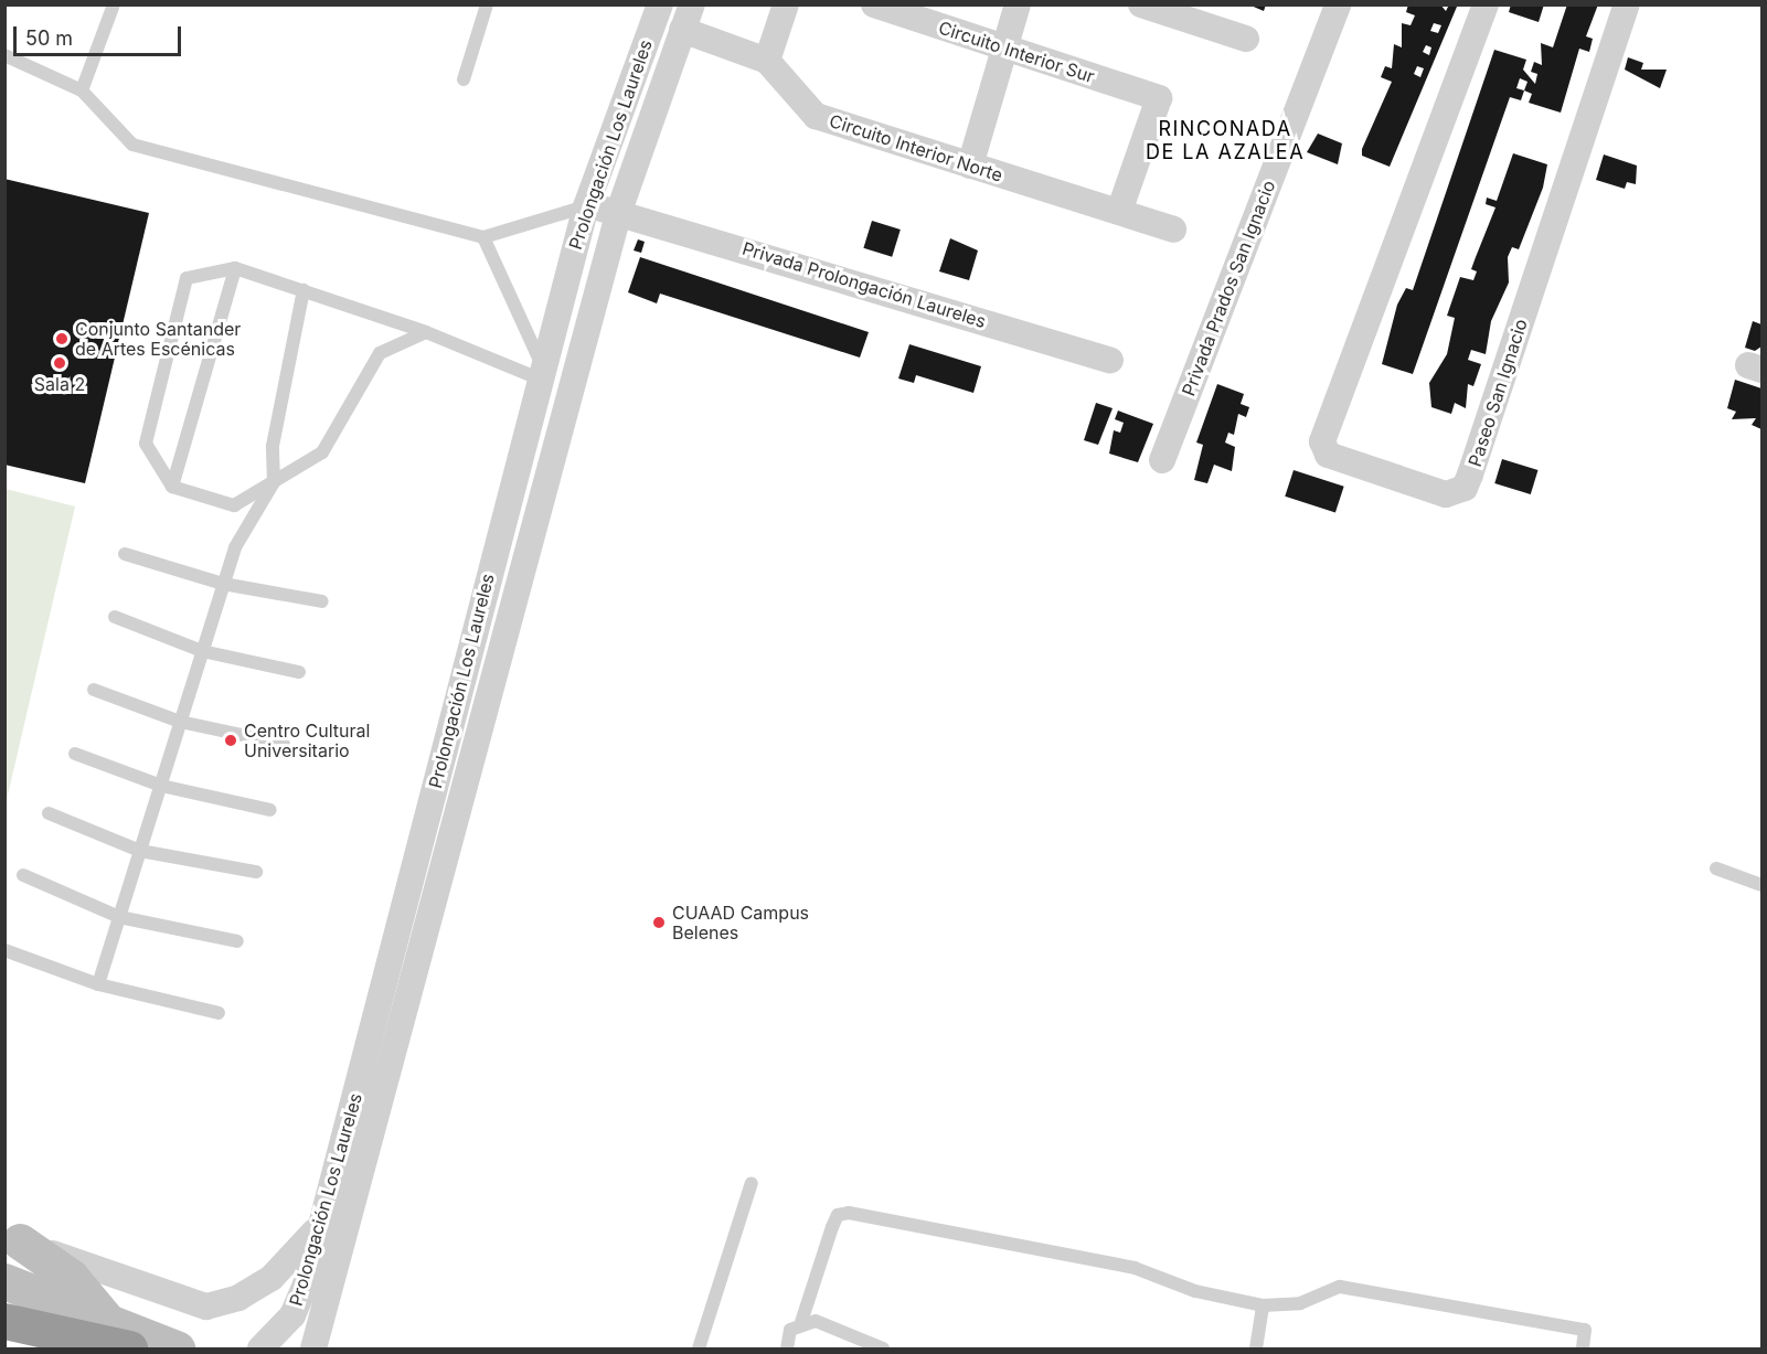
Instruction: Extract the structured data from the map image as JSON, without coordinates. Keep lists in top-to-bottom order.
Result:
{
  "streets": {
    "street": [
      "Circuito Interior Sur",
      "Prolongación Los Laureles",
      "Circuito Interior Norte",
      "Privada Prolongación Laureles",
      "Privada Prados San Ignacio",
      "Paseo San Ignacio"
    ]
  },
  "crossings": [
    ["Circuito Interior Sur", "Circuito Interior Norte"],
    ["Prolongación Los Laureles", "Circuito Interior Norte"],
    ["Prolongación Los Laureles", "Privada Prolongación Laureles"]
  ],
  "districts": ["RINCONADA DE LA AZALEA"],
  "places": [
    "Conjunto Santander de Artes Escénicas",
    "Sala 2",
    "Centro Cultural Universitario",
    "CUAAD Campus Belenes"
  ],
  "scale_bar": "50 m"
}
